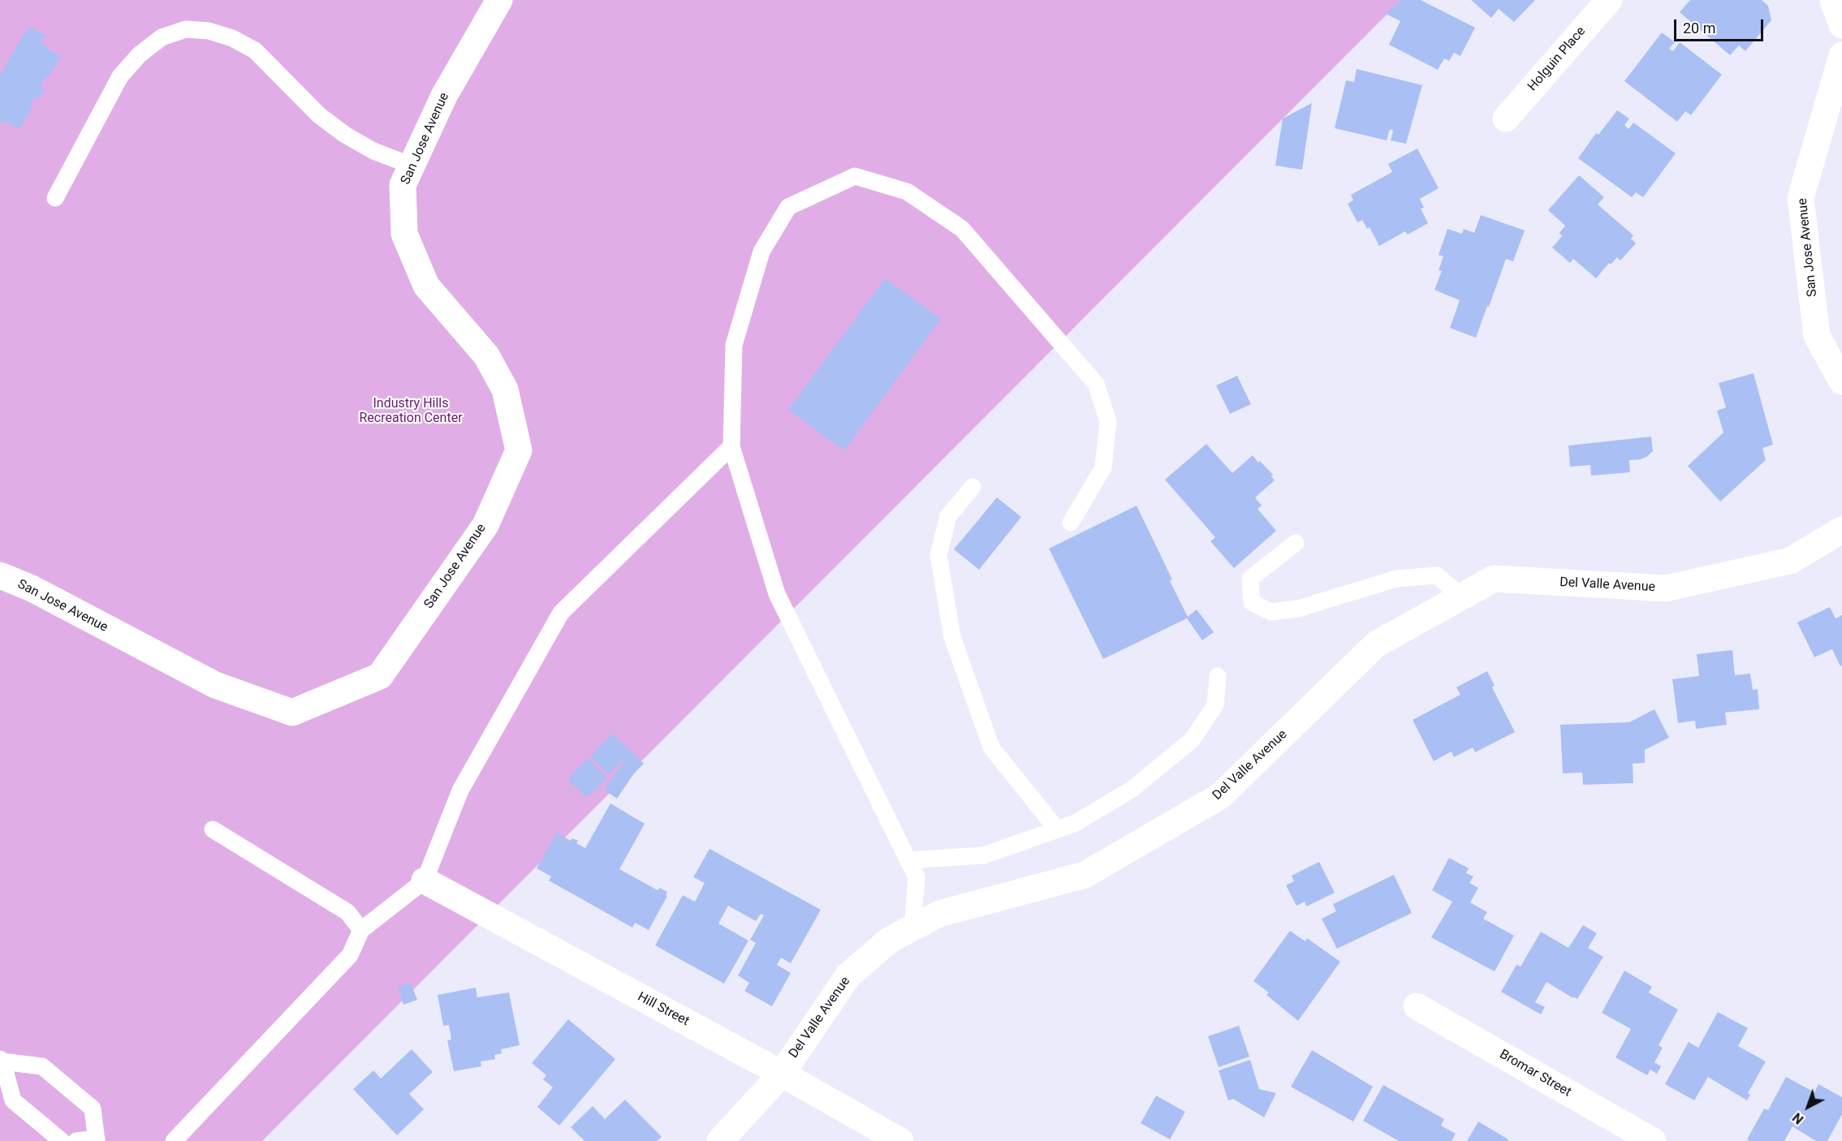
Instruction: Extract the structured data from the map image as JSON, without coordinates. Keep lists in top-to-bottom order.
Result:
{
  "streets": {
    "street": [
      "Holguin Place",
      "San Jose Avenue",
      "Del Valle Avenue",
      "Hill Street",
      "Bromar Street"
    ]
  },
  "crossings": [
    ["Del Valle Avenue", "Hill Street"]
  ],
  "parks": ["Industry Hills Recreation Center"],
  "scale_bar": "20 m",
  "north": "bottom left"
}
